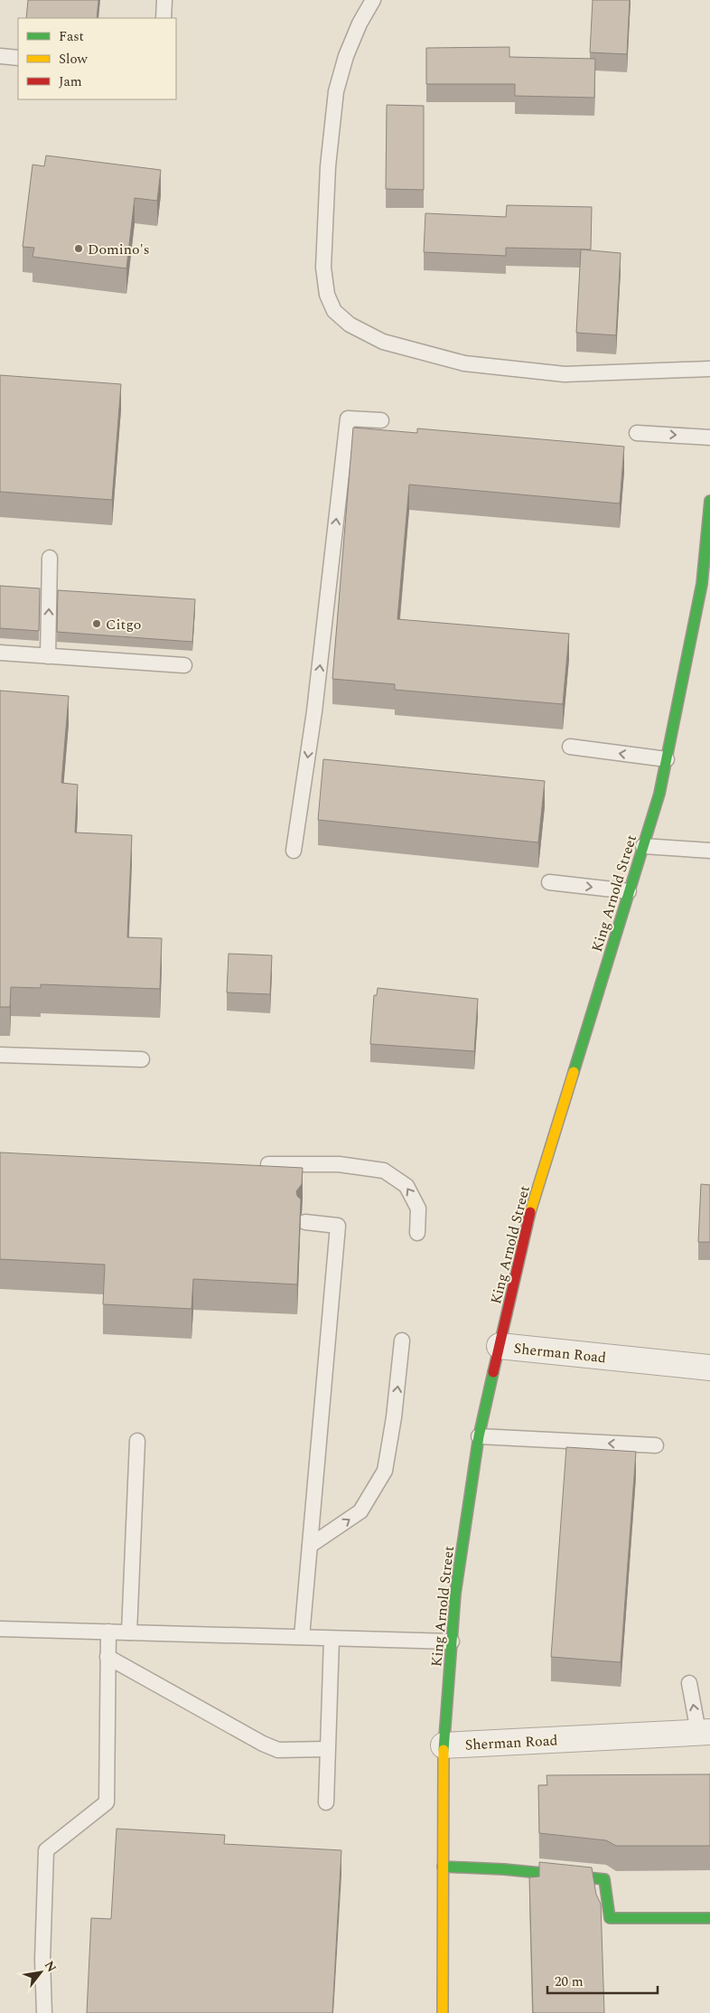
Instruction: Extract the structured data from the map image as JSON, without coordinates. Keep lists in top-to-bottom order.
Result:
{
  "streets": {
    "street": ["King Arnold Street", "Sherman Road"]
  },
  "crossings": [
    ["King Arnold Street", "Sherman Road"]
  ],
  "places": ["Domino's", "Citgo"],
  "legend": ["Fast", "Slow", "Jam"],
  "scale_bar": "20 m",
  "north": "top right"
}
